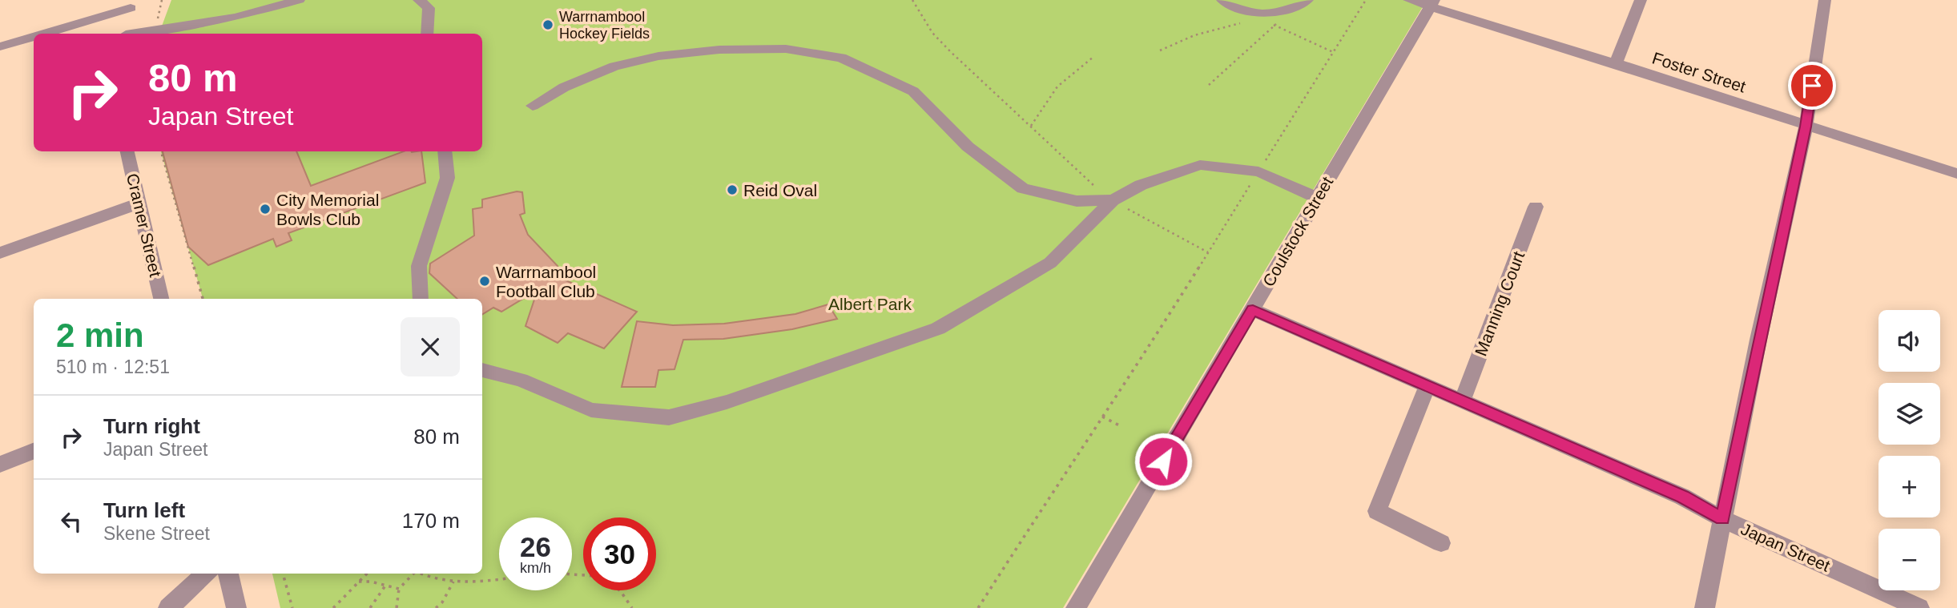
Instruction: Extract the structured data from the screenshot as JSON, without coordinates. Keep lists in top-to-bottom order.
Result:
{
  "streets": {
    "street": [
      "Foster Street",
      "Cramer Street",
      "Coulstock Street",
      "Manning Court",
      "Japan Street"
    ]
  },
  "crossings": [
    ["Foster Street", "Coulstock Street"],
    ["Coulstock Street", "Japan Street"],
    ["Manning Court", "Japan Street"]
  ],
  "parks": ["Albert Park"],
  "places": [
    "Warrnambool Hockey Fields",
    "Reid Oval",
    "City Memorial Bowls Club",
    "Warrnambool Football Club"
  ],
  "page": {
    "turn": ["80 m", "Japan Street"],
    "heading": ["2 min", "510 m · 12:51"],
    "map_buttons": ["+", "−"],
    "list": [
      {
        "name": "Turn right",
        "note": "Japan Street",
        "value": "80 m"
      },
      {
        "name": "Turn left",
        "note": "Skene Street",
        "value": "170 m"
      }
    ],
    "speed": "26 km/h",
    "limit": "30"
  }
}
